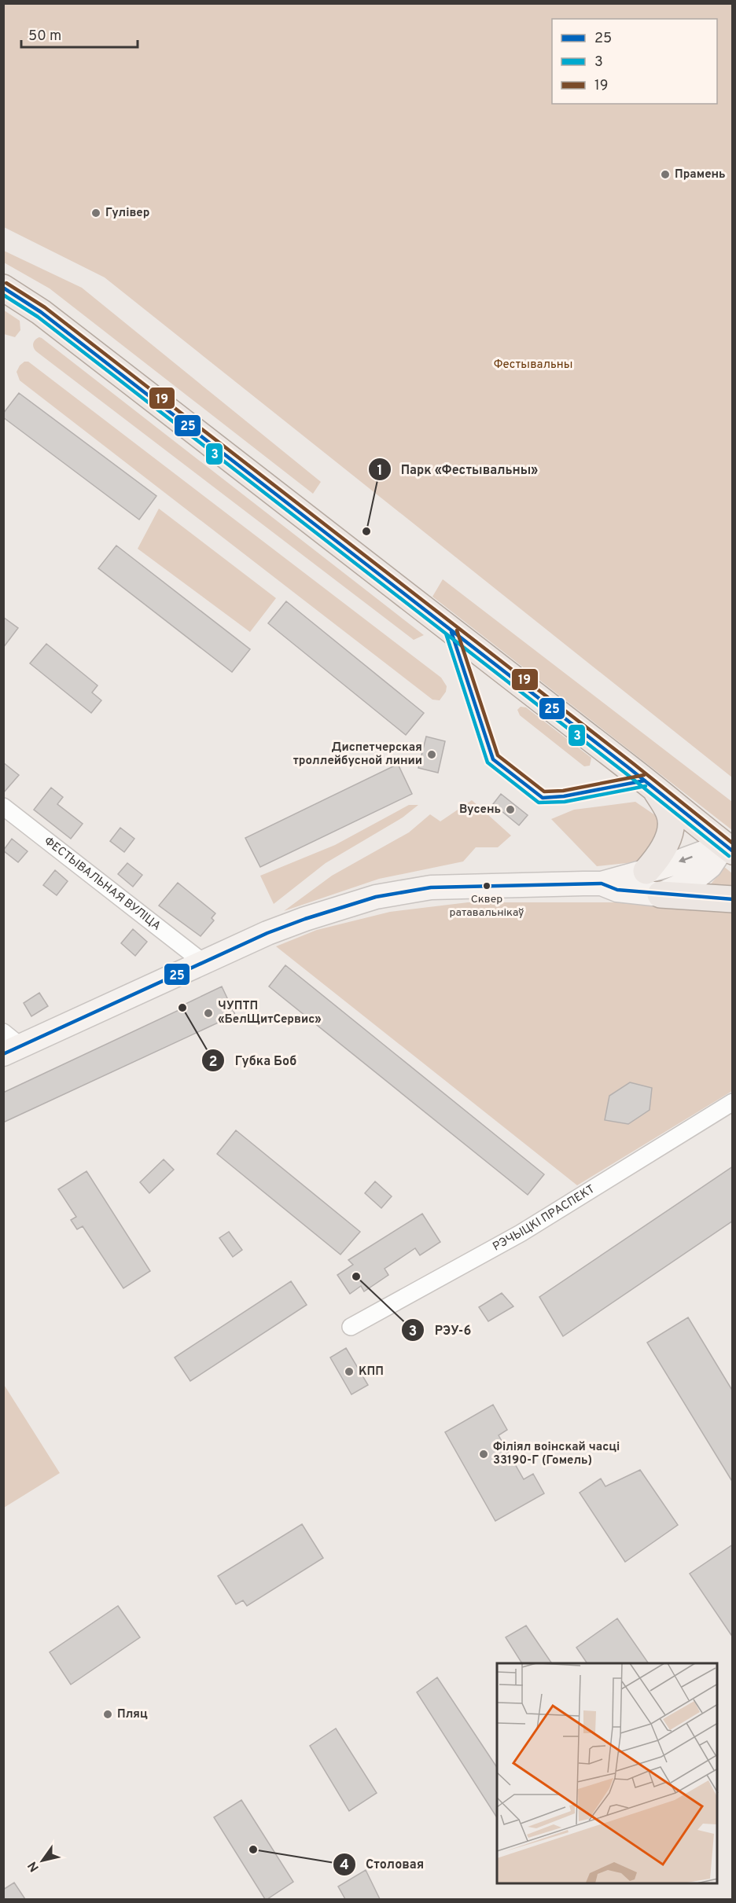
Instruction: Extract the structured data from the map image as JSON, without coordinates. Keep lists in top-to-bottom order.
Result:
{
  "streets": {
    "street": ["ФЕСТЫВАЛЬНАЯ ВУЛІЦА", "РЭЧЫЦКІ ПРАСПЕКТ"]
  },
  "parks": ["Фестывальны"],
  "places": [
    "Прамень",
    "Гулівер",
    "Парк «Фестывальны»",
    "Диспетчерская троллейбусной линии",
    "Вусень",
    "Сквер ратавальнікаў",
    "Губка Боб",
    "ЧУПТП «БелЩитСервис»",
    "РЭУ-6",
    "КПП",
    "Філіял воінскай часці 33190-Г (Гомель)",
    "Пляц",
    "Столовая"
  ],
  "lines": ["transit line 19", "transit line 25", "transit line 3"],
  "legend": ["25", "3", "19"],
  "scale_bar": "50 m",
  "north": "bottom left"
}
